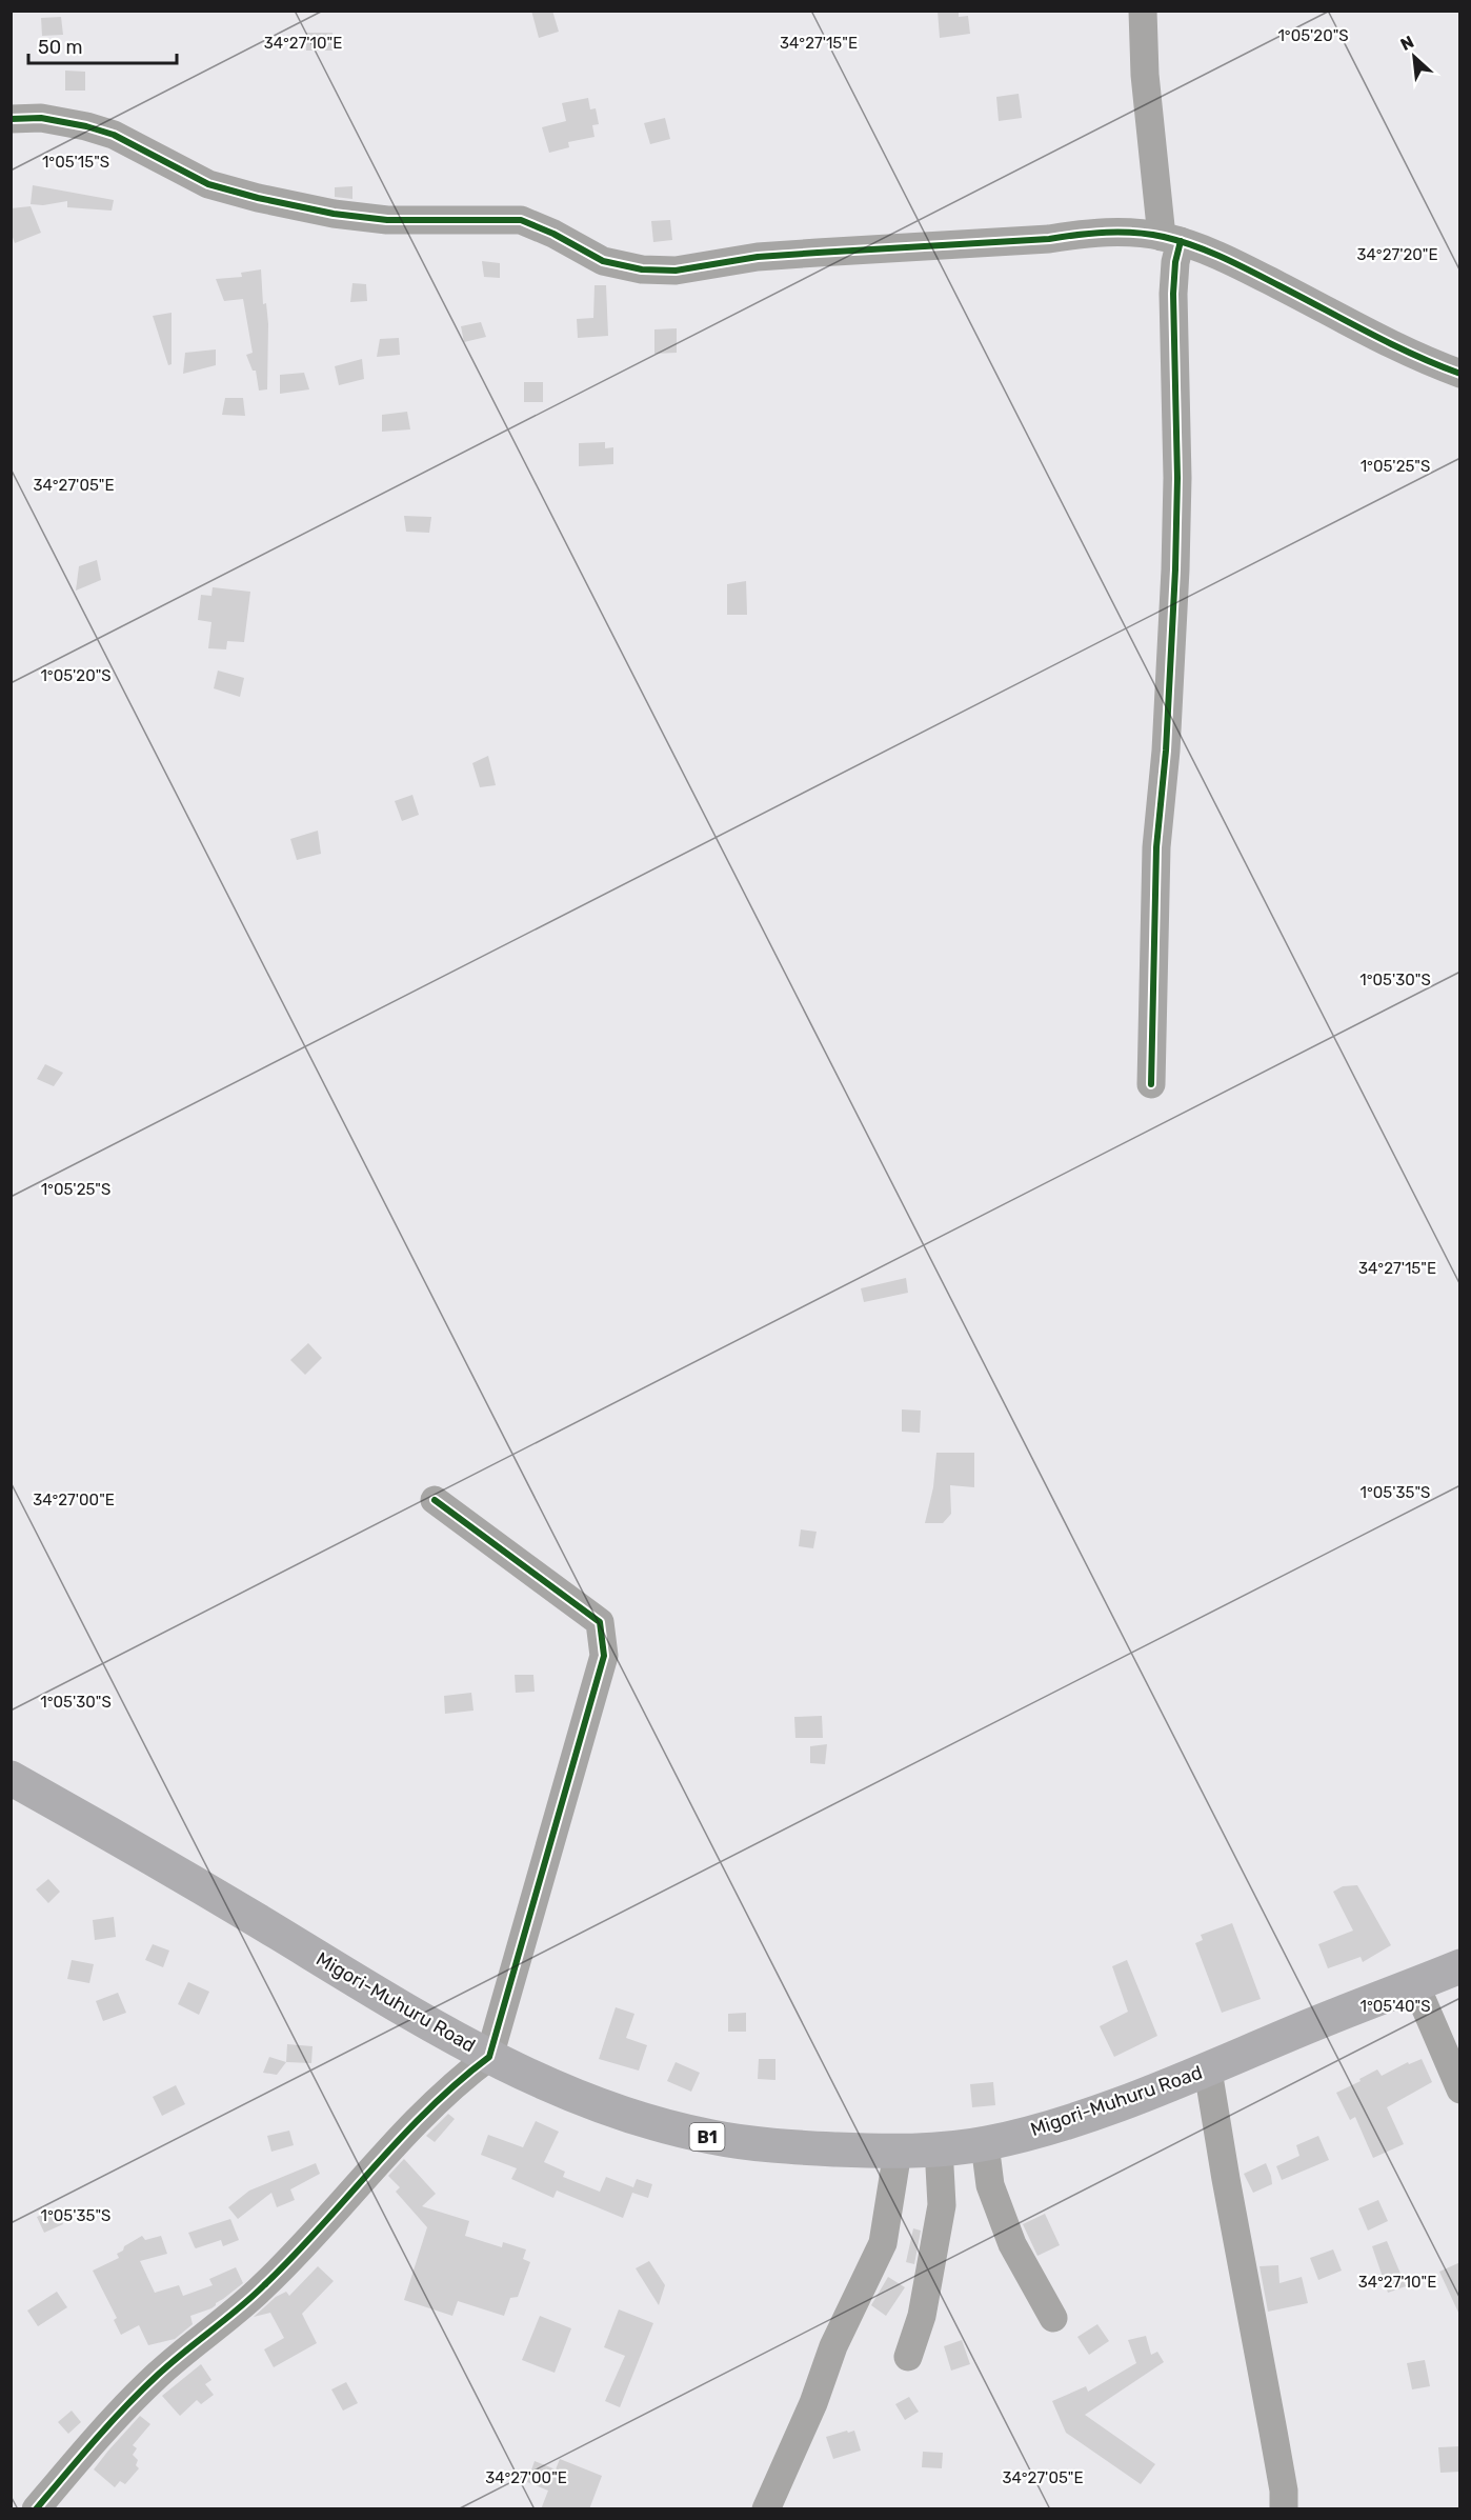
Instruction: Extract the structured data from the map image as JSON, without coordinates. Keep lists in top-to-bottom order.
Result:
{
  "streets": {
    "highway": ["Migori-Muhuru Road", "B1"]
  },
  "scale_bar": "50 m",
  "north": "top left",
  "coordinates": [
    "1°05'20\"S",
    "34°27'10\"E",
    "34°27'15\"E",
    "1°05'15\"S",
    "34°27'20\"E",
    "1°05'25\"S",
    "34°27'05\"E",
    "1°05'30\"S",
    "1°05'35\"S",
    "34°27'00\"E",
    "1°05'40\"S"
  ]
}
